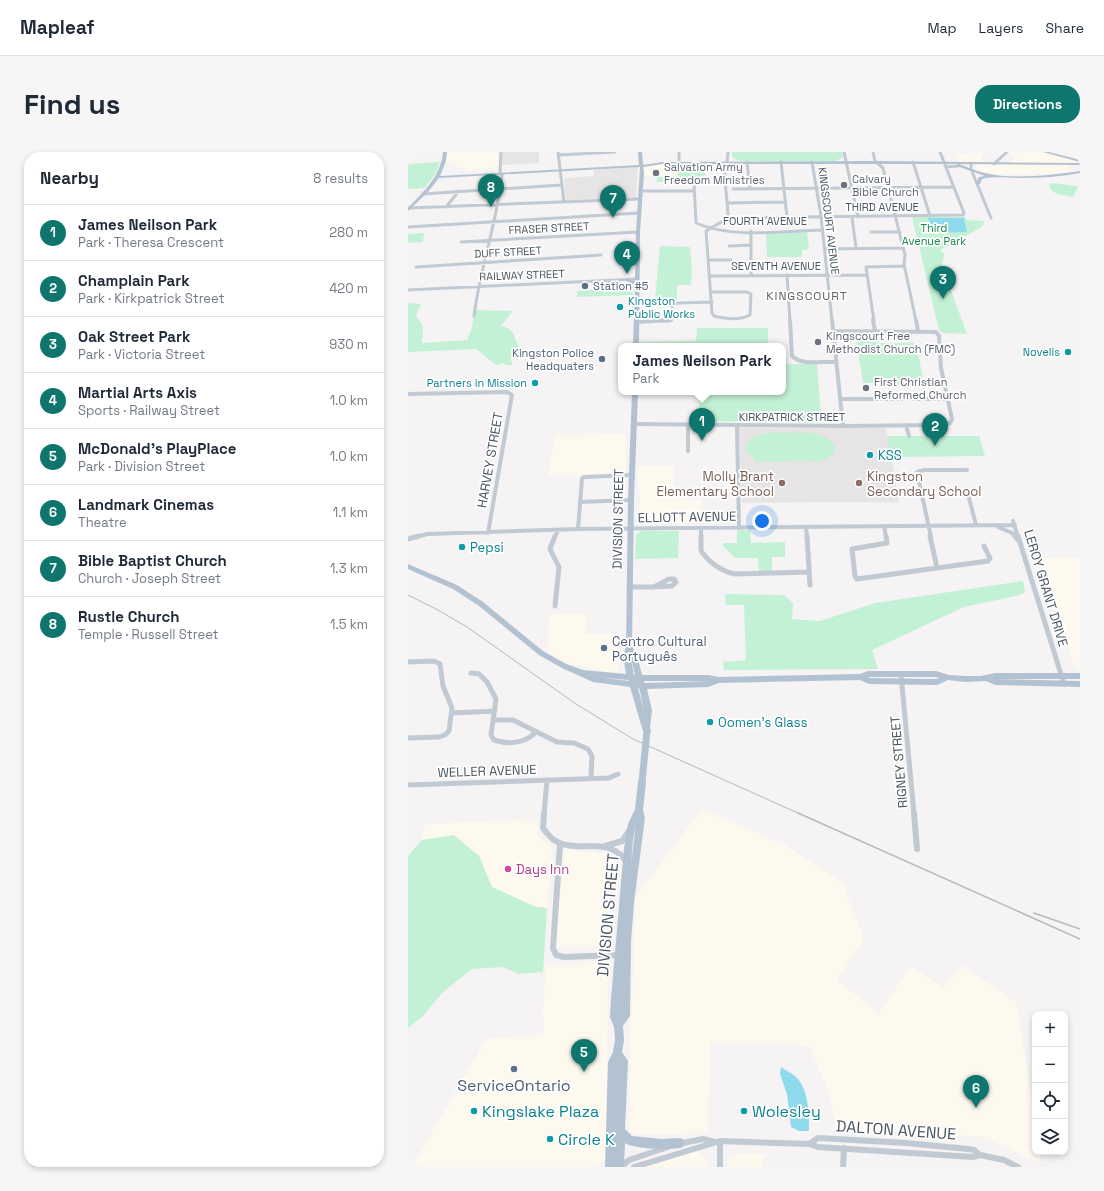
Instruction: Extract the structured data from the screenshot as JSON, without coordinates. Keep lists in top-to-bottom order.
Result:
{
  "streets": {
    "main road": ["DIVISION STREET"],
    "street": [
      "THIRD AVENUE",
      "FOURTH AVENUE",
      "KINGSCOURT AVENUE",
      "FRASER STREET",
      "DUFF STREET",
      "SEVENTH AVENUE",
      "RAILWAY STREET",
      "KIRKPATRICK STREET",
      "HARVEY STREET",
      "ELLIOTT AVENUE",
      "LEROY GRANT DRIVE",
      "RIGNEY STREET",
      "WELLER AVENUE",
      "DALTON AVENUE"
    ]
  },
  "crossings": [
    ["THIRD AVENUE", "KINGSCOURT AVENUE"],
    ["FOURTH AVENUE", "KINGSCOURT AVENUE"],
    ["KINGSCOURT AVENUE", "SEVENTH AVENUE"],
    ["KINGSCOURT AVENUE", "KIRKPATRICK STREET"],
    ["KIRKPATRICK STREET", "DIVISION STREET"],
    ["HARVEY STREET", "ELLIOTT AVENUE"],
    ["ELLIOTT AVENUE", "DIVISION STREET"],
    ["ELLIOTT AVENUE", "LEROY GRANT DRIVE"],
    ["DIVISION STREET", "DALTON AVENUE"]
  ],
  "districts": ["KINGSCOURT"],
  "parks": ["Third Avenue Park"],
  "places": [
    "Salvation Army Freedom Ministries",
    "Calvary Bible Church",
    "Station #5",
    "Kingston Public Works",
    "Kingscourt Free Methodist Church (FMC)",
    "Novelis",
    "Kingston Police Headquaters",
    "Partners in Mission",
    "First Christian Reformed Church",
    "KSS",
    "Molly Brant Elementary School",
    "Kingston Secondary School",
    "Pepsi",
    "Centro Cultural Português",
    "Oomen’s Glass",
    "Days Inn",
    "ServiceOntario",
    "Kingslake Plaza",
    "Wolesley",
    "Circle K"
  ],
  "page": {
    "header": "Mapleaf",
    "nav": ["Map", "Layers", "Share"],
    "buttons": "Directions",
    "title": "Find us",
    "heading": ["Nearby", "8 results"],
    "pins": [
      "8",
      "7",
      "4",
      "3",
      "1",
      "2",
      "5",
      "6"
    ],
    "list": [
      {
        "mark": "1",
        "name": "James Neilson Park",
        "note": "Park · Theresa Crescent",
        "value": "280 m"
      },
      {
        "mark": "2",
        "name": "Champlain Park",
        "note": "Park · Kirkpatrick Street",
        "value": "420 m"
      },
      {
        "mark": "3",
        "name": "Oak Street Park",
        "note": "Park · Victoria Street",
        "value": "930 m"
      },
      {
        "mark": "4",
        "name": "Martial Arts Axis",
        "note": "Sports · Railway Street",
        "value": "1.0 km"
      },
      {
        "mark": "5",
        "name": "McDonald's PlayPlace",
        "note": "Park · Division Street",
        "value": "1.0 km"
      },
      {
        "mark": "6",
        "name": "Landmark Cinemas",
        "note": "Theatre",
        "value": "1.1 km"
      },
      {
        "mark": "7",
        "name": "Bible Baptist Church",
        "note": "Church · Joseph Street",
        "value": "1.3 km"
      },
      {
        "mark": "8",
        "name": "Rustle Church",
        "note": "Temple · Russell Street",
        "value": "1.5 km"
      }
    ],
    "popup": ["James Neilson Park", "Park"],
    "map_buttons": ["+", "−"]
  }
}
